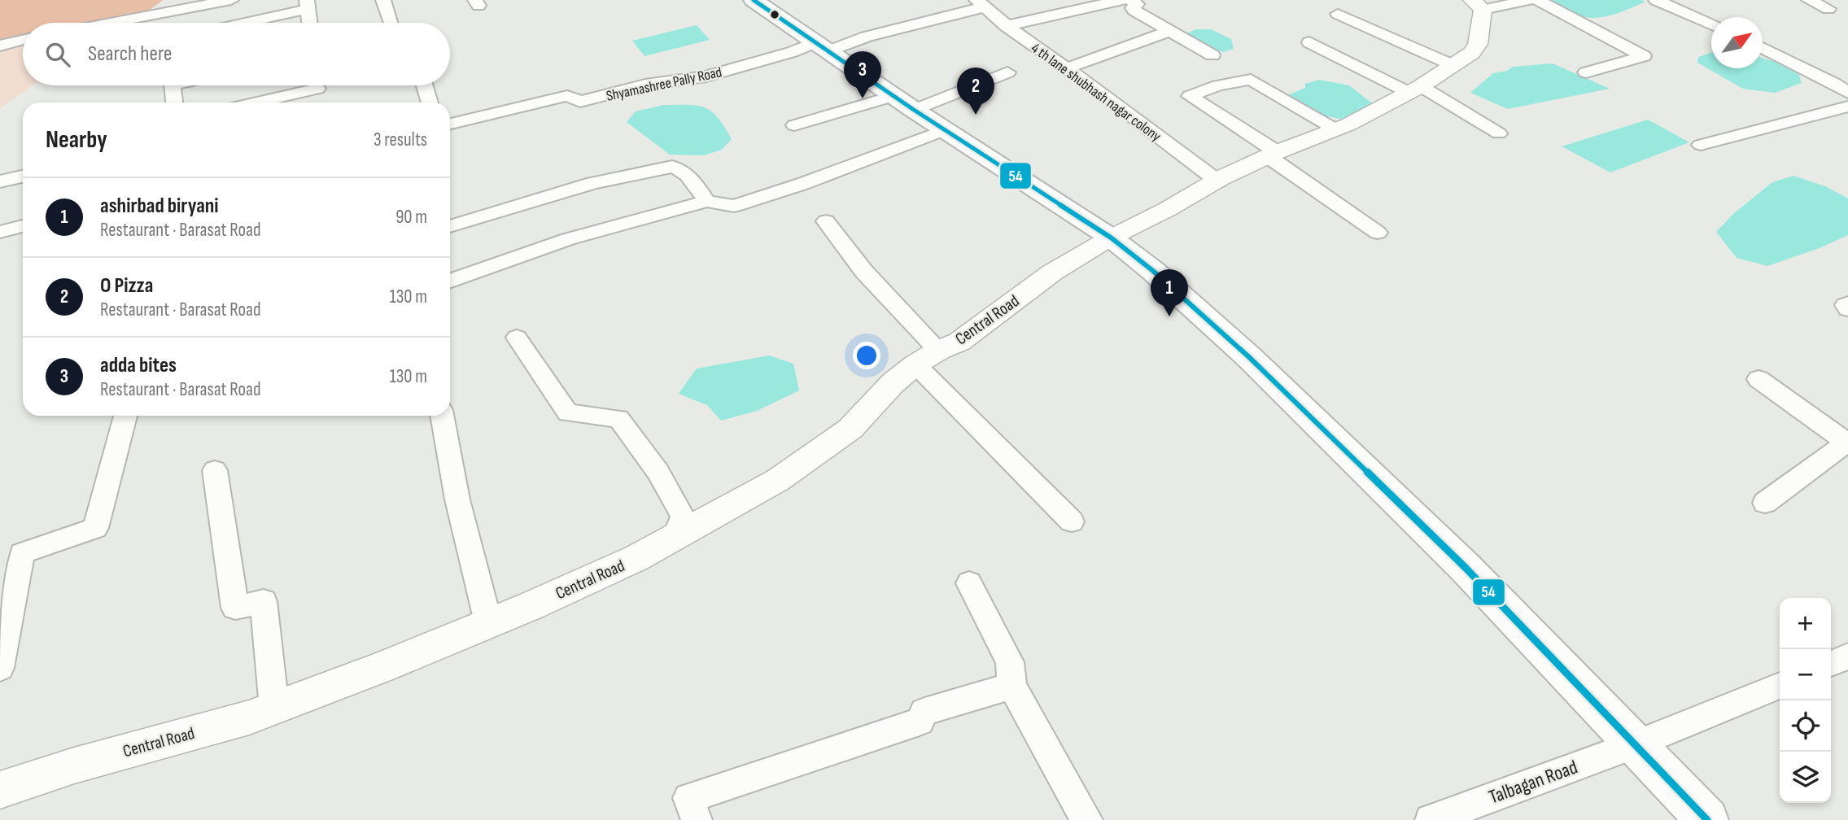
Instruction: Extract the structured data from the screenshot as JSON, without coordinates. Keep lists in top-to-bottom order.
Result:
{
  "streets": {
    "street": [
      "Shyamashree Pally Road",
      "4 th lane shubhash nagar colony",
      "Central Road",
      "Talbagan Road"
    ]
  },
  "crossings": [
    ["Shyamashree Pally Road", "4 th lane shubhash nagar colony"],
    ["4 th lane shubhash nagar colony", "Central Road"]
  ],
  "lines": ["transit line 54"],
  "north": "top right",
  "page": {
    "search": "Search here",
    "pins": ["3", "2", "1"],
    "heading": ["Nearby", "3 results"],
    "list": [
      {
        "mark": "1",
        "name": "ashirbad biryani",
        "note": "Restaurant · Barasat Road",
        "value": "90 m"
      },
      {
        "mark": "2",
        "name": "O Pizza",
        "note": "Restaurant · Barasat Road",
        "value": "130 m"
      },
      {
        "mark": "3",
        "name": "adda bites",
        "note": "Restaurant · Barasat Road",
        "value": "130 m"
      }
    ],
    "map_buttons": ["+", "−"]
  }
}
